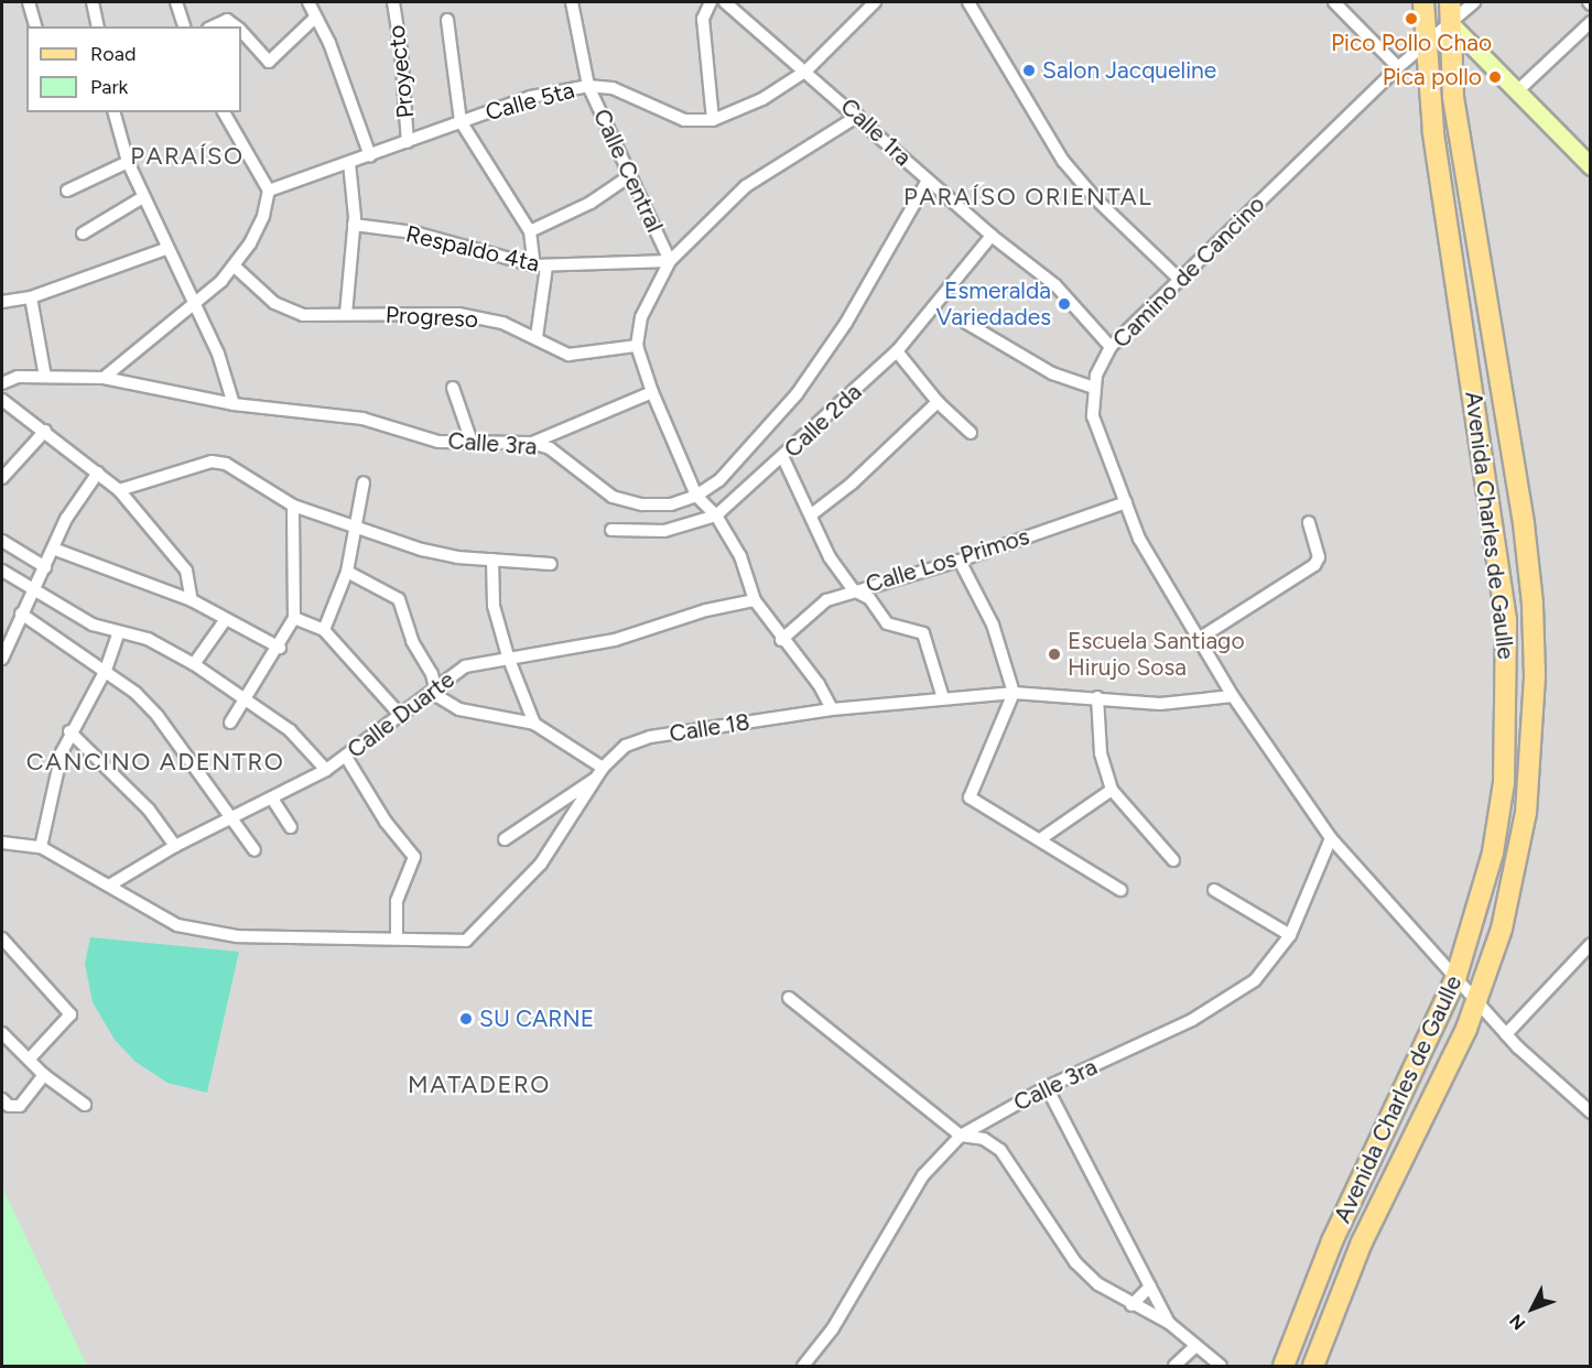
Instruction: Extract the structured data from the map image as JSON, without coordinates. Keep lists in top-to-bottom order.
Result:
{
  "streets": {
    "main road": ["Avenida Charles de Gaulle"],
    "street": [
      "Proyecto",
      "Calle 5ta",
      "Calle 1ra",
      "Calle Central",
      "Respaldo 4ta",
      "Camino de Cancino",
      "Progreso",
      "Calle 2da",
      "Calle 3ra",
      "Calle Los Primos",
      "Calle Duarte",
      "Calle 18"
    ]
  },
  "crossings": [
    ["Proyecto", "Calle 5ta"],
    ["Calle 5ta", "Calle 1ra"],
    ["Calle 5ta", "Calle Central"],
    ["Calle 1ra", "Camino de Cancino"],
    ["Calle 1ra", "Calle 2da"],
    ["Calle 1ra", "Calle 3ra"],
    ["Calle Central", "Respaldo 4ta"],
    ["Camino de Cancino", "Calle 3ra"],
    ["Camino de Cancino", "Avenida Charles de Gaulle"],
    ["Camino de Cancino", "Calle Los Primos"],
    ["Camino de Cancino", "Calle 18"],
    ["Calle Duarte", "Calle 18"]
  ],
  "districts": [
    "PARAÍSO",
    "PARAÍSO ORIENTAL",
    "CANCINO ADENTRO",
    "MATADERO"
  ],
  "places": [
    "Pico Pollo Chao",
    "Salon Jacqueline",
    "Pica pollo",
    "Esmeralda Variedades",
    "Escuela Santiago Hirujo Sosa",
    "SU CARNE"
  ],
  "legend": ["Road", "Park"],
  "north": "bottom left"
}
